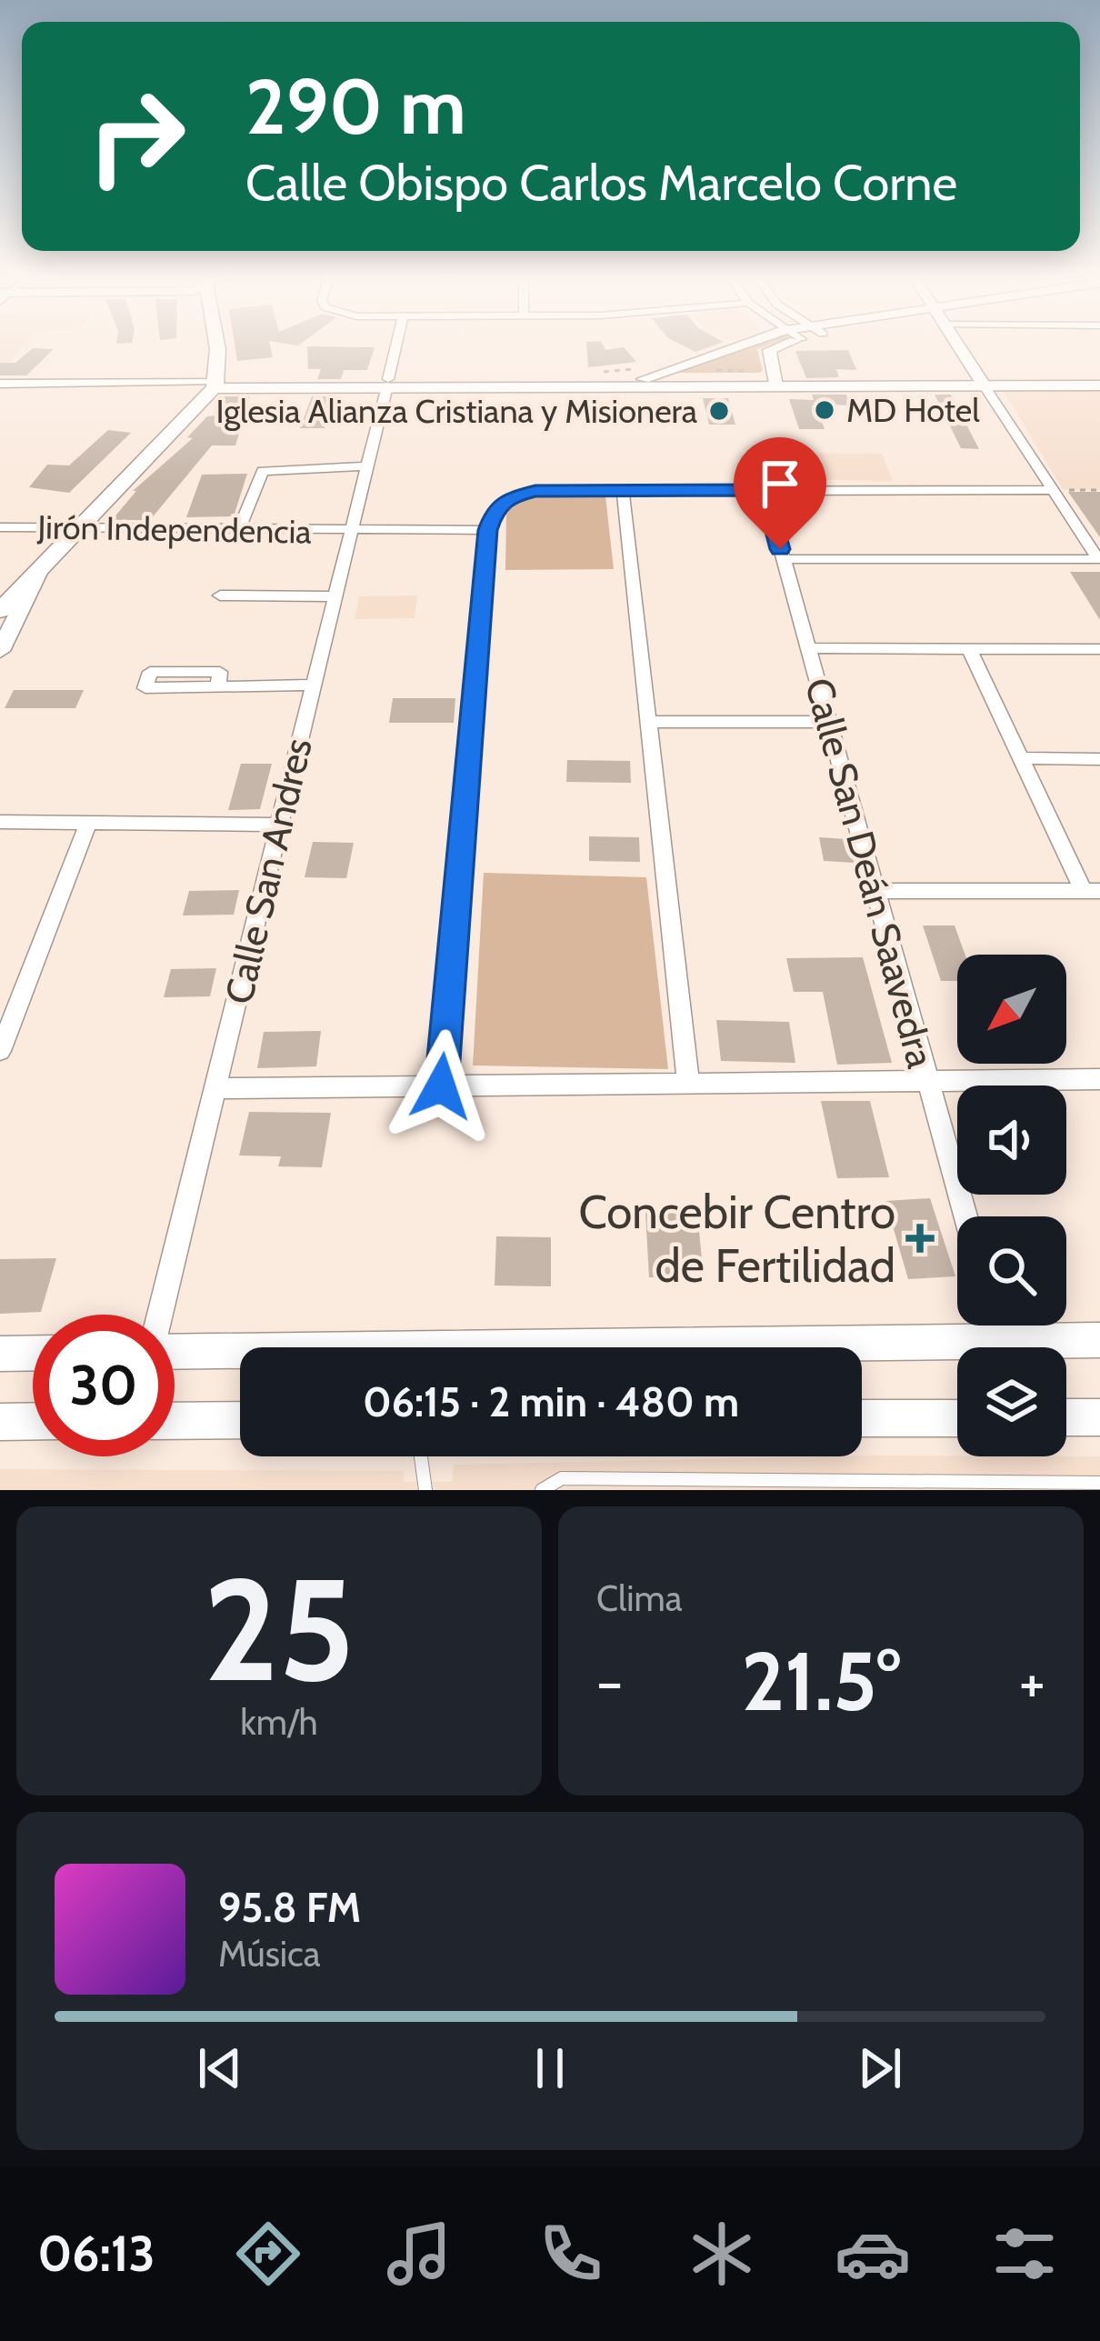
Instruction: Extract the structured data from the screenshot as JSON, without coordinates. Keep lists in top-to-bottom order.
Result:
{
  "streets": {
    "street": ["Jirón Independencia", "Calle San Andres", "Calle San Deán Saavedra"]
  },
  "crossings": [
    ["Jirón Independencia", "Calle San Andres"]
  ],
  "places": {
    "other": ["MD Hotel", "Iglesia Alianza Cristiana y Misionera"],
    "health": ["Concebir Centro de Fertilidad"]
  },
  "north": "bottom left",
  "page": {
    "turn": ["290 m", "Calle Obispo Carlos Marcelo Corne"],
    "limit": "30",
    "trip": "06:15 · 2 min · 480 m",
    "tile": [
      ["25", "km/h"],
      "Clima"
    ],
    "heat": ["−", "21.5°", "+"],
    "song": ["95.8 FM", "Música"],
    "tabs": "06:13"
  }
}
